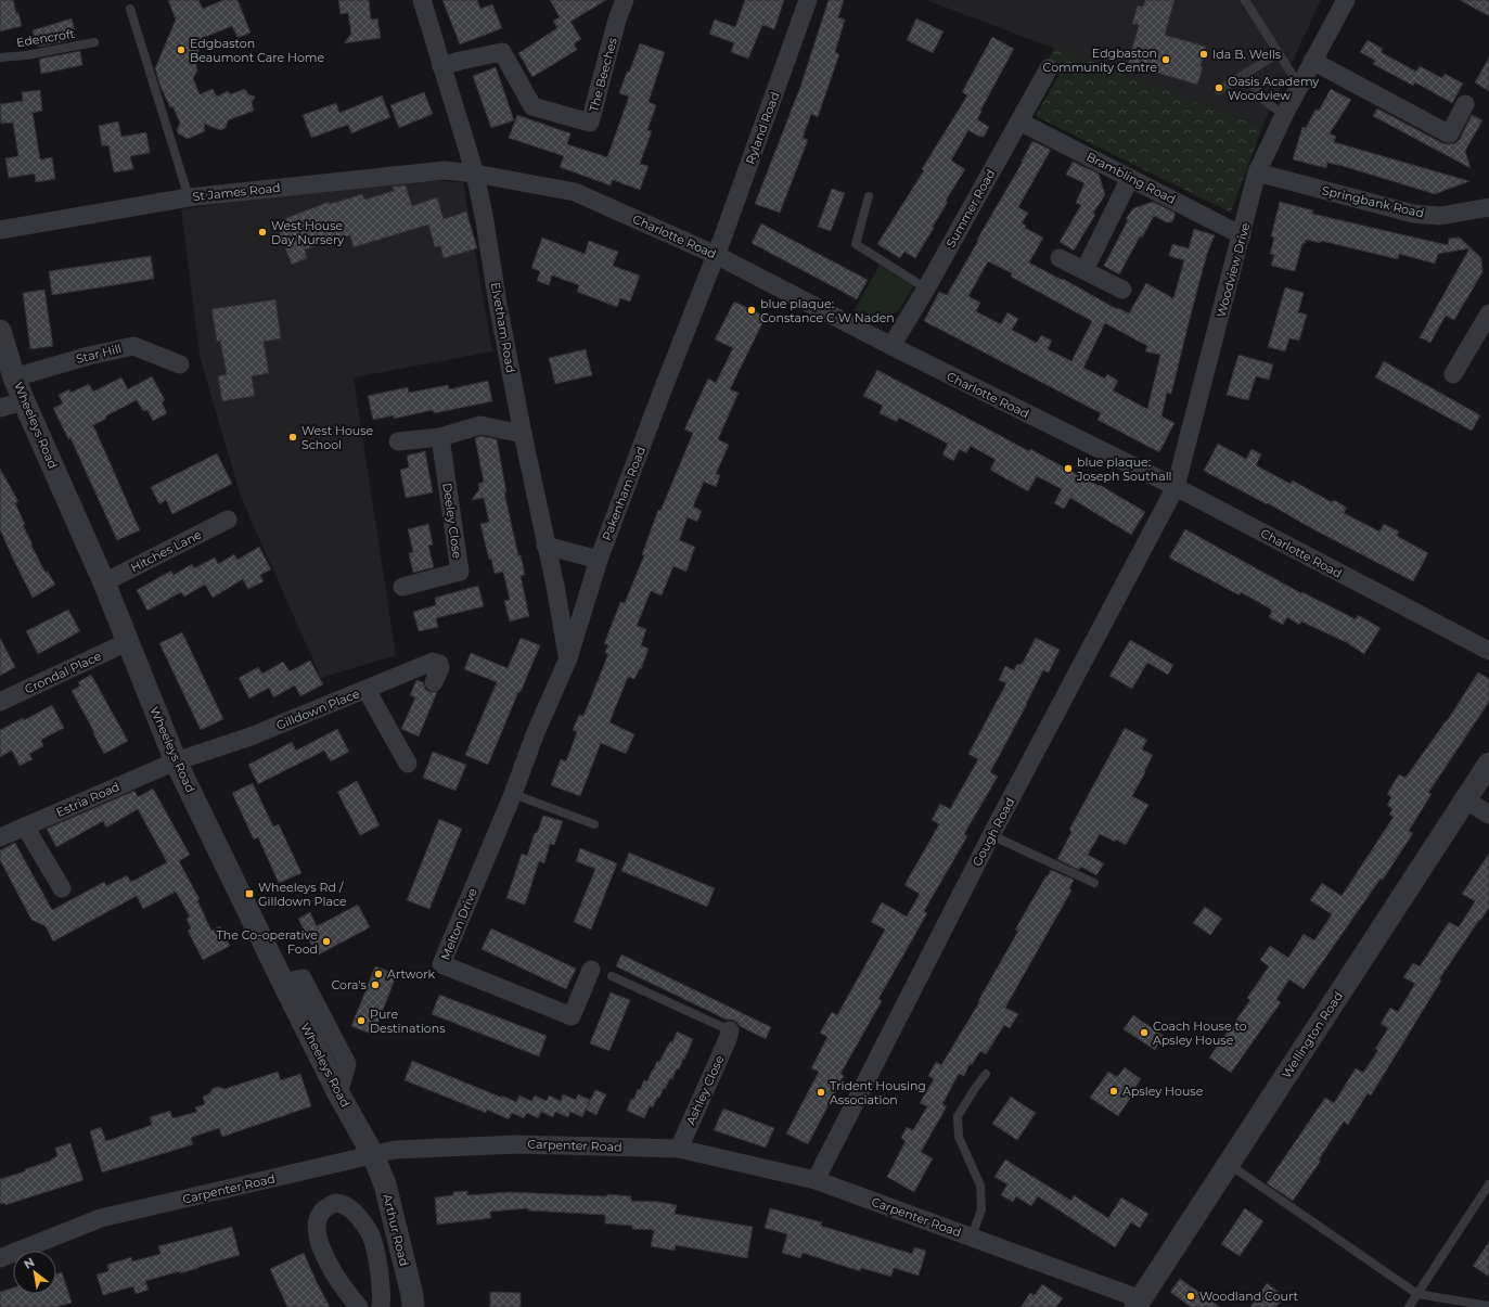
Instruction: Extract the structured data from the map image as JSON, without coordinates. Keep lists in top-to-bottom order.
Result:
{
  "streets": {
    "street": [
      "The Beeches",
      "Ryland Road",
      "Brambling Road",
      "St James Road",
      "Springbank Road",
      "Summer Road",
      "Charlotte Road",
      "Woodview Drive",
      "Elvetham Road",
      "Star Hill",
      "Wheeleys Road",
      "Pakenham Road",
      "Deeley Close",
      "Hitches Lane",
      "Crondal Place",
      "Gilldown Place",
      "Estria Road",
      "Gough Road",
      "Melton Drive",
      "Wellington Road",
      "Ashley Close",
      "Carpenter Road",
      "Arthur Road"
    ],
    "lane": ["Edencroft"]
  },
  "crossings": [
    ["The Beeches", "Elvetham Road"],
    ["Ryland Road", "Charlotte Road"],
    ["Ryland Road", "Pakenham Road"],
    ["Brambling Road", "Summer Road"],
    ["Brambling Road", "Woodview Drive"],
    ["St James Road", "Charlotte Road"],
    ["St James Road", "Elvetham Road"],
    ["Springbank Road", "Woodview Drive"],
    ["Summer Road", "Charlotte Road"],
    ["Charlotte Road", "Woodview Drive"],
    ["Charlotte Road", "Elvetham Road"],
    ["Charlotte Road", "Pakenham Road"],
    ["Charlotte Road", "Gough Road"],
    ["Woodview Drive", "Gough Road"],
    ["Elvetham Road", "Pakenham Road"],
    ["Star Hill", "Wheeleys Road"],
    ["Wheeleys Road", "Hitches Lane"],
    ["Wheeleys Road", "Crondal Place"],
    ["Wheeleys Road", "Gilldown Place"],
    ["Wheeleys Road", "Estria Road"],
    ["Wheeleys Road", "Carpenter Road"],
    ["Wheeleys Road", "Arthur Road"],
    ["Pakenham Road", "Melton Drive"],
    ["Gilldown Place", "Estria Road"],
    ["Gough Road", "Carpenter Road"],
    ["Wellington Road", "Carpenter Road"],
    ["Ashley Close", "Carpenter Road"],
    ["Carpenter Road", "Arthur Road"]
  ],
  "places": {
    "other": [
      "Edgbaston Beaumont Care Home",
      "Ida B. Wells",
      "Edgbaston Community Centre",
      "Oasis Academy Woodview",
      "West House Day Nursery",
      "blue plaque: Constance C W Naden",
      "West House School",
      "blue plaque: Joseph Southall",
      "The Co-operative Food",
      "Artwork",
      "Cora's",
      "Pure Destinations",
      "Coach House to Apsley House",
      "Apsley House",
      "Trident Housing Association",
      "Woodland Court"
    ],
    "transit": ["Wheeleys Rd / Gilldown Place"]
  },
  "north": "top left"
}
